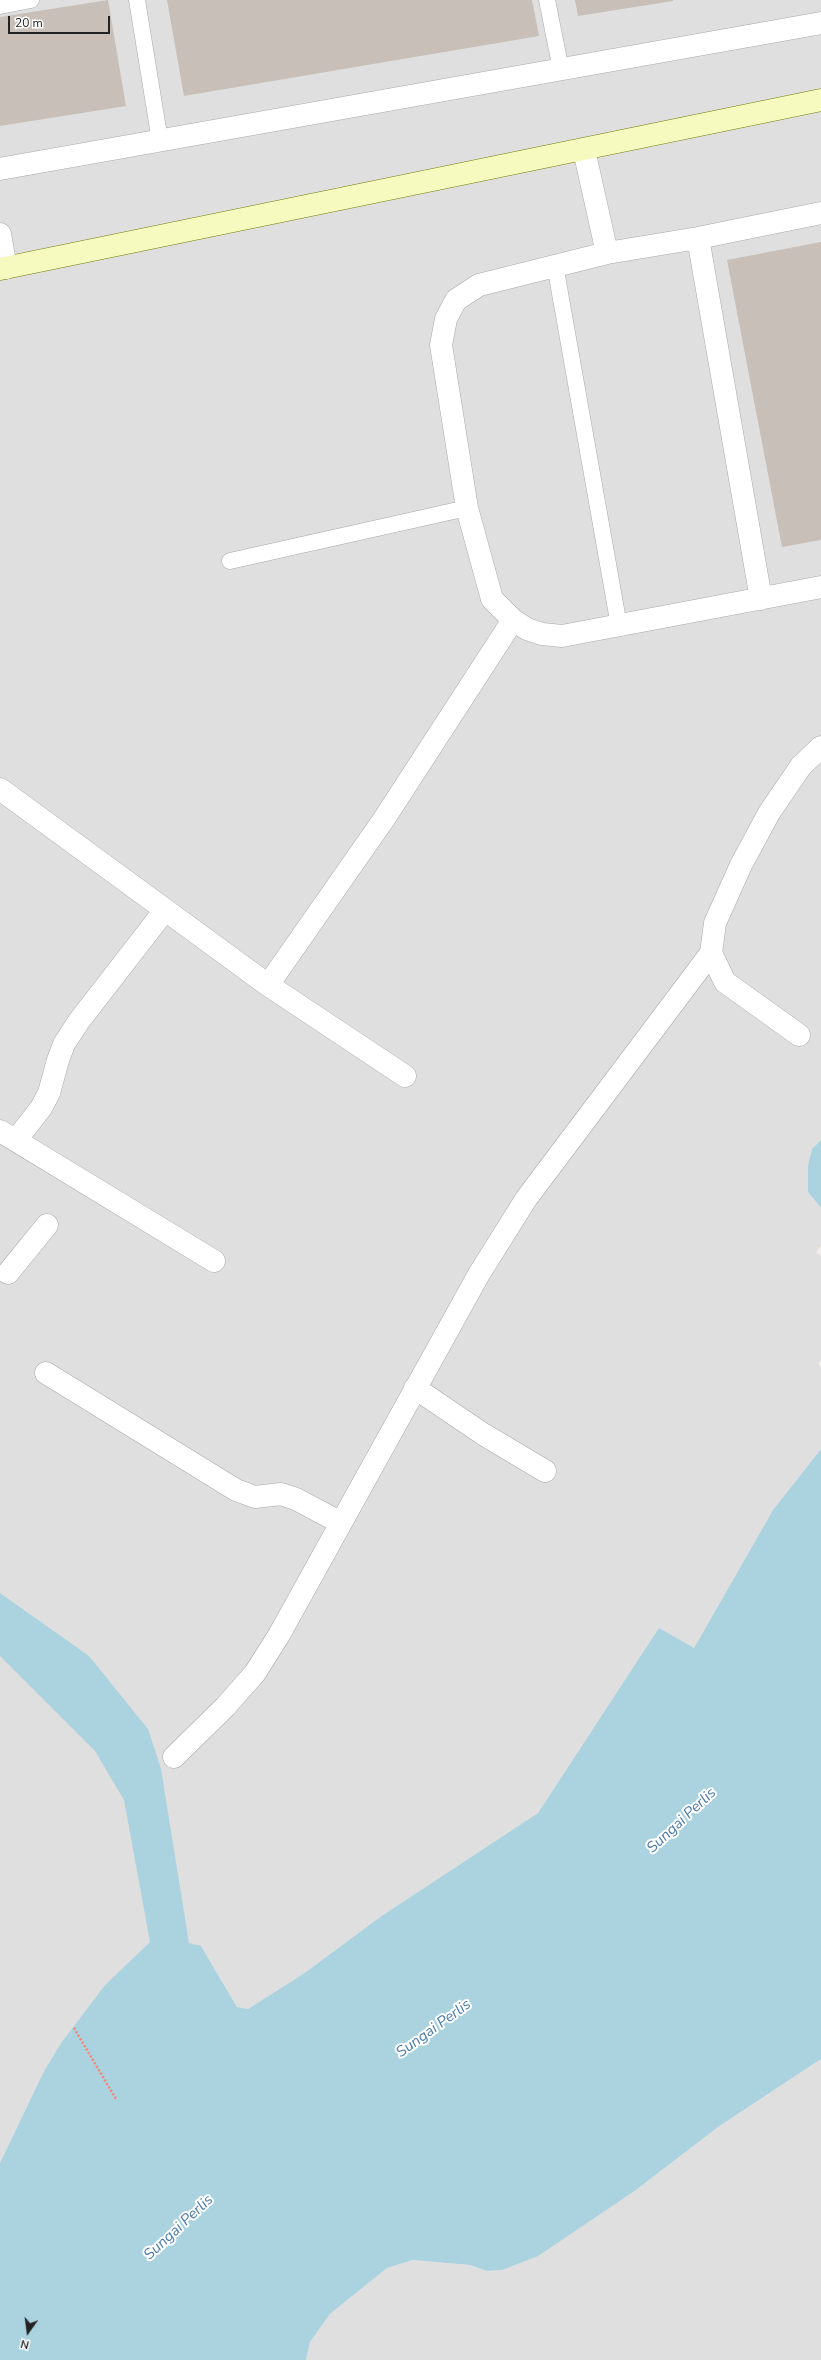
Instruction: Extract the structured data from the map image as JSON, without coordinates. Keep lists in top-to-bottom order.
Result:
{
  "water": ["Sungai Perlis"],
  "scale_bar": "20 m",
  "north": "bottom"
}
